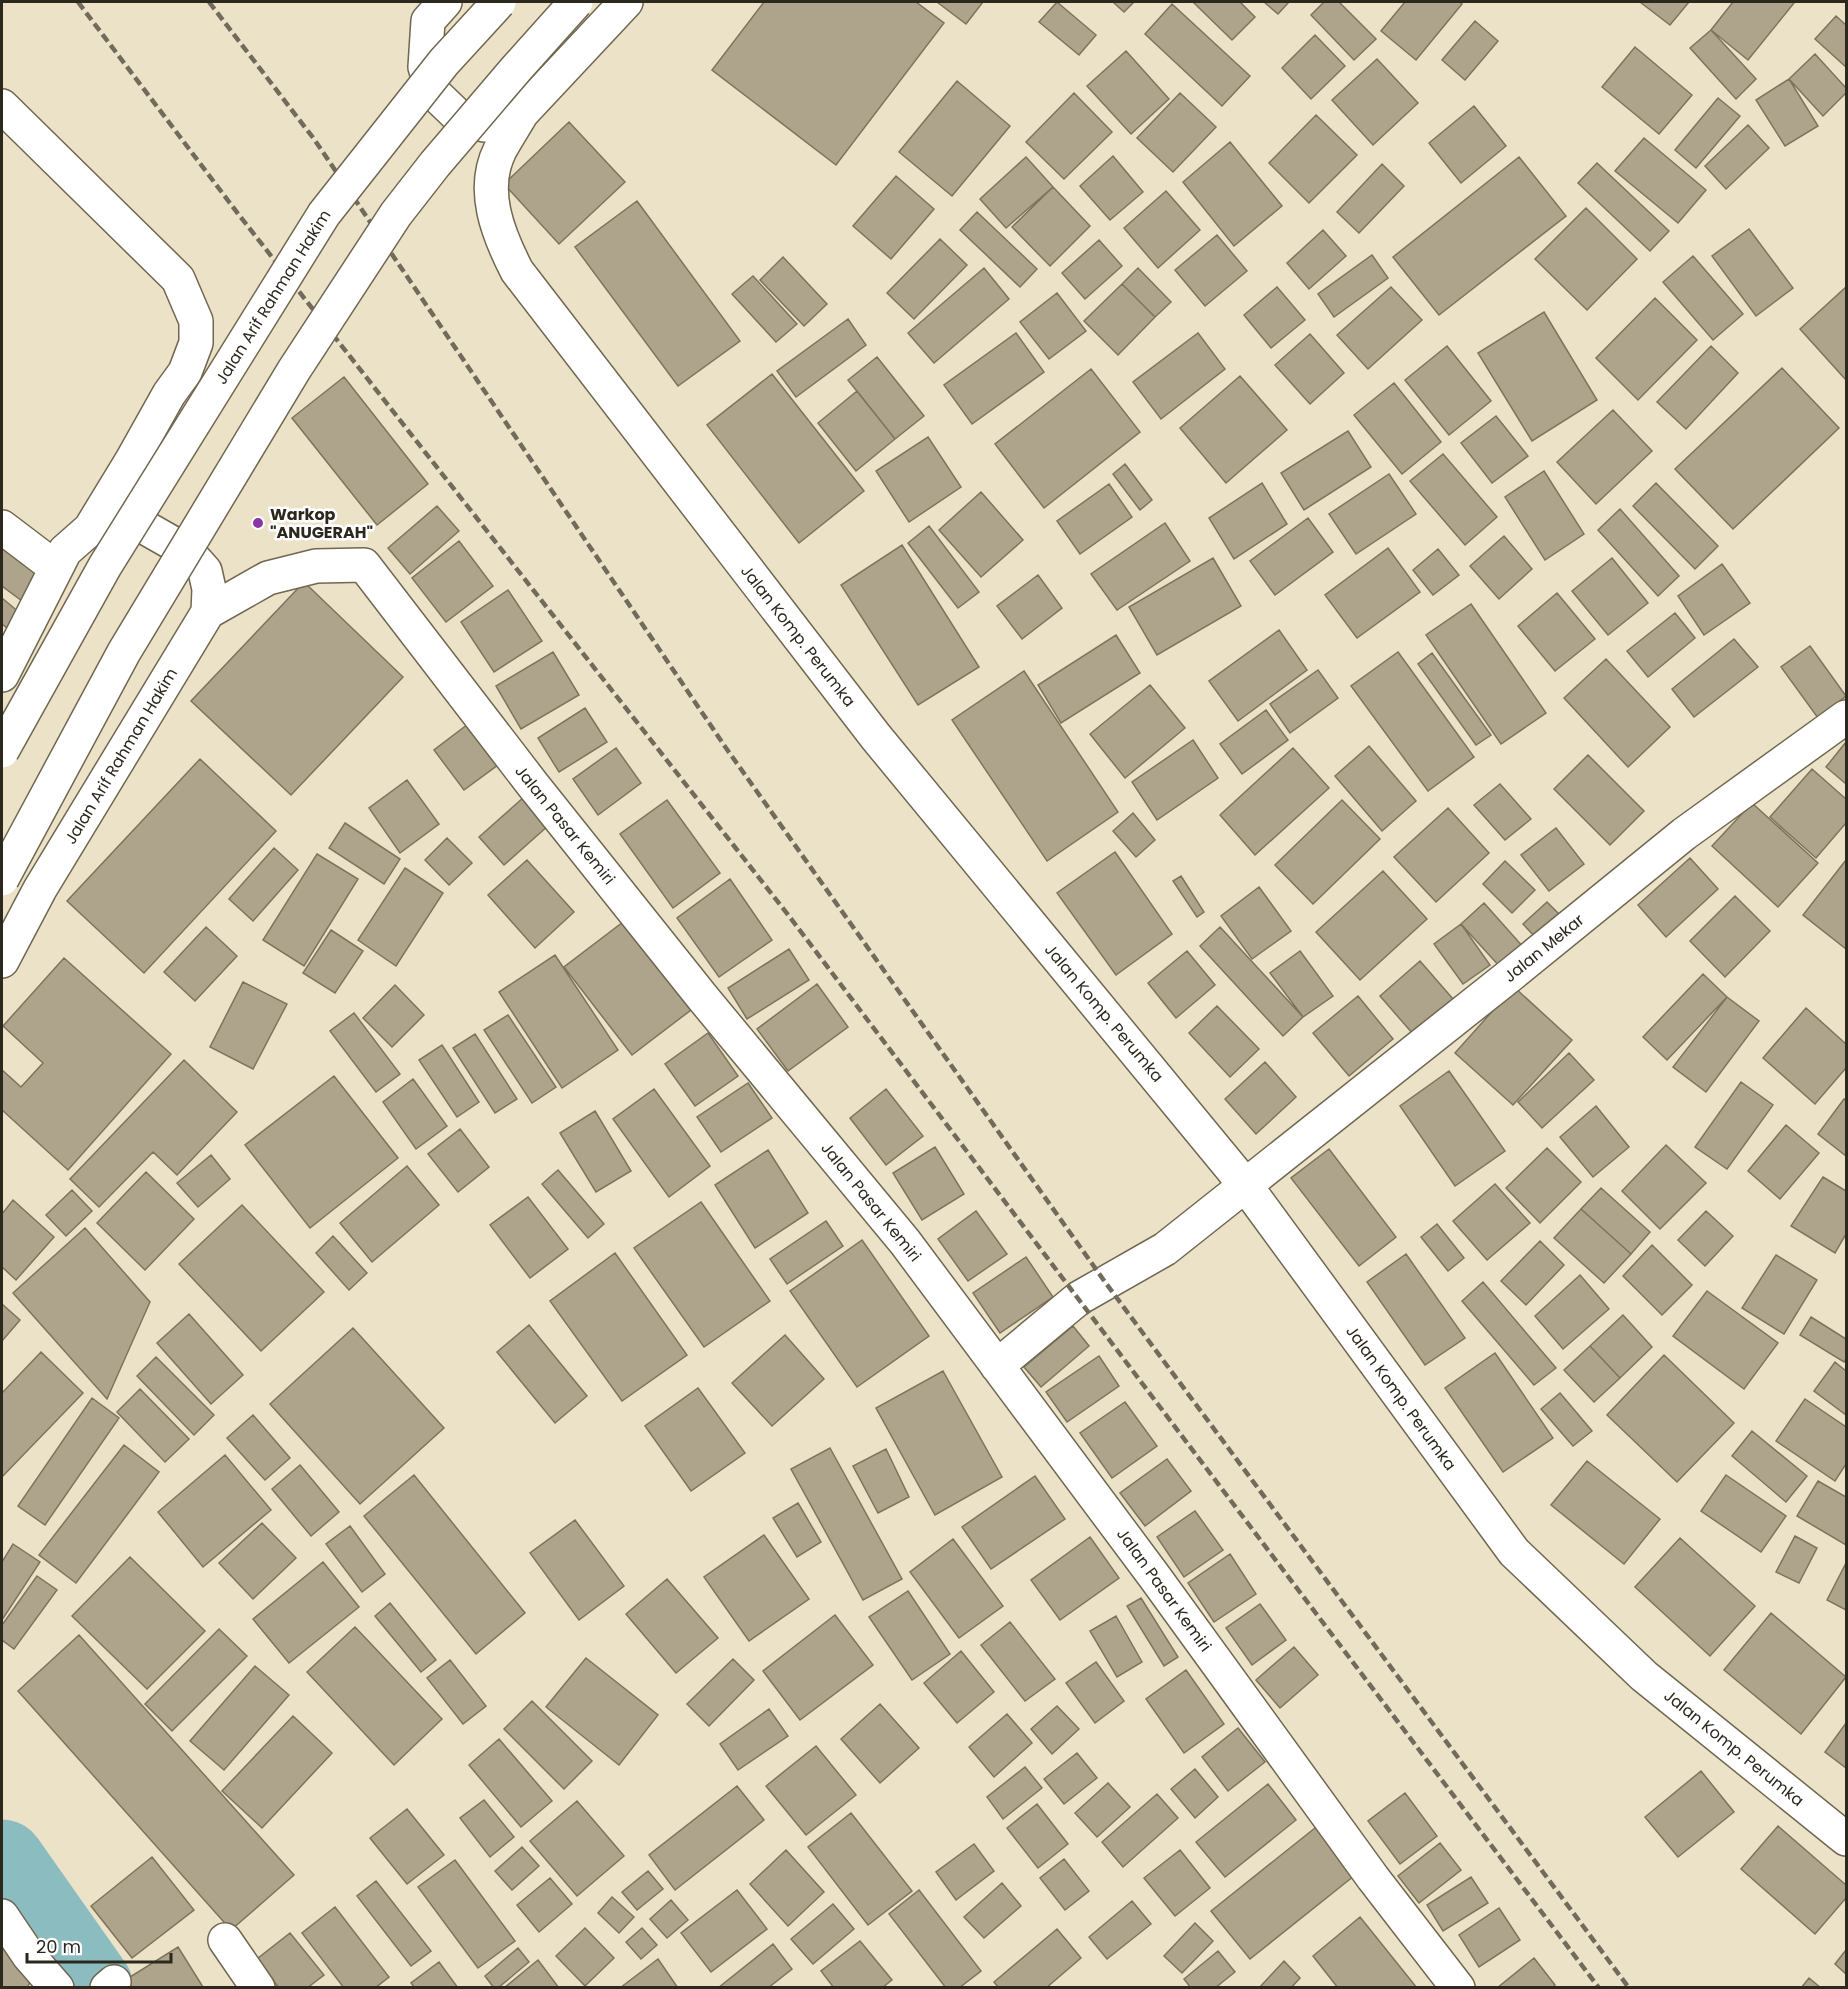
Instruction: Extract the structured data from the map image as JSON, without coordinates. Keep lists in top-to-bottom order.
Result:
{
  "streets": {
    "main road": [
      "Jalan Arif Rahman Hakim",
      "Jalan Komp. Perumka",
      "Jalan Pasar Kemiri",
      "Jalan Mekar"
    ]
  },
  "crossings": [
    ["Jalan Arif Rahman Hakim", "Jalan Pasar Kemiri"],
    ["Jalan Komp. Perumka", "Jalan Mekar"],
    ["Jalan Pasar Kemiri", "Jalan Mekar"]
  ],
  "places": ["Warkop \"ANUGERAH\""],
  "scale_bar": "20 m"
}
